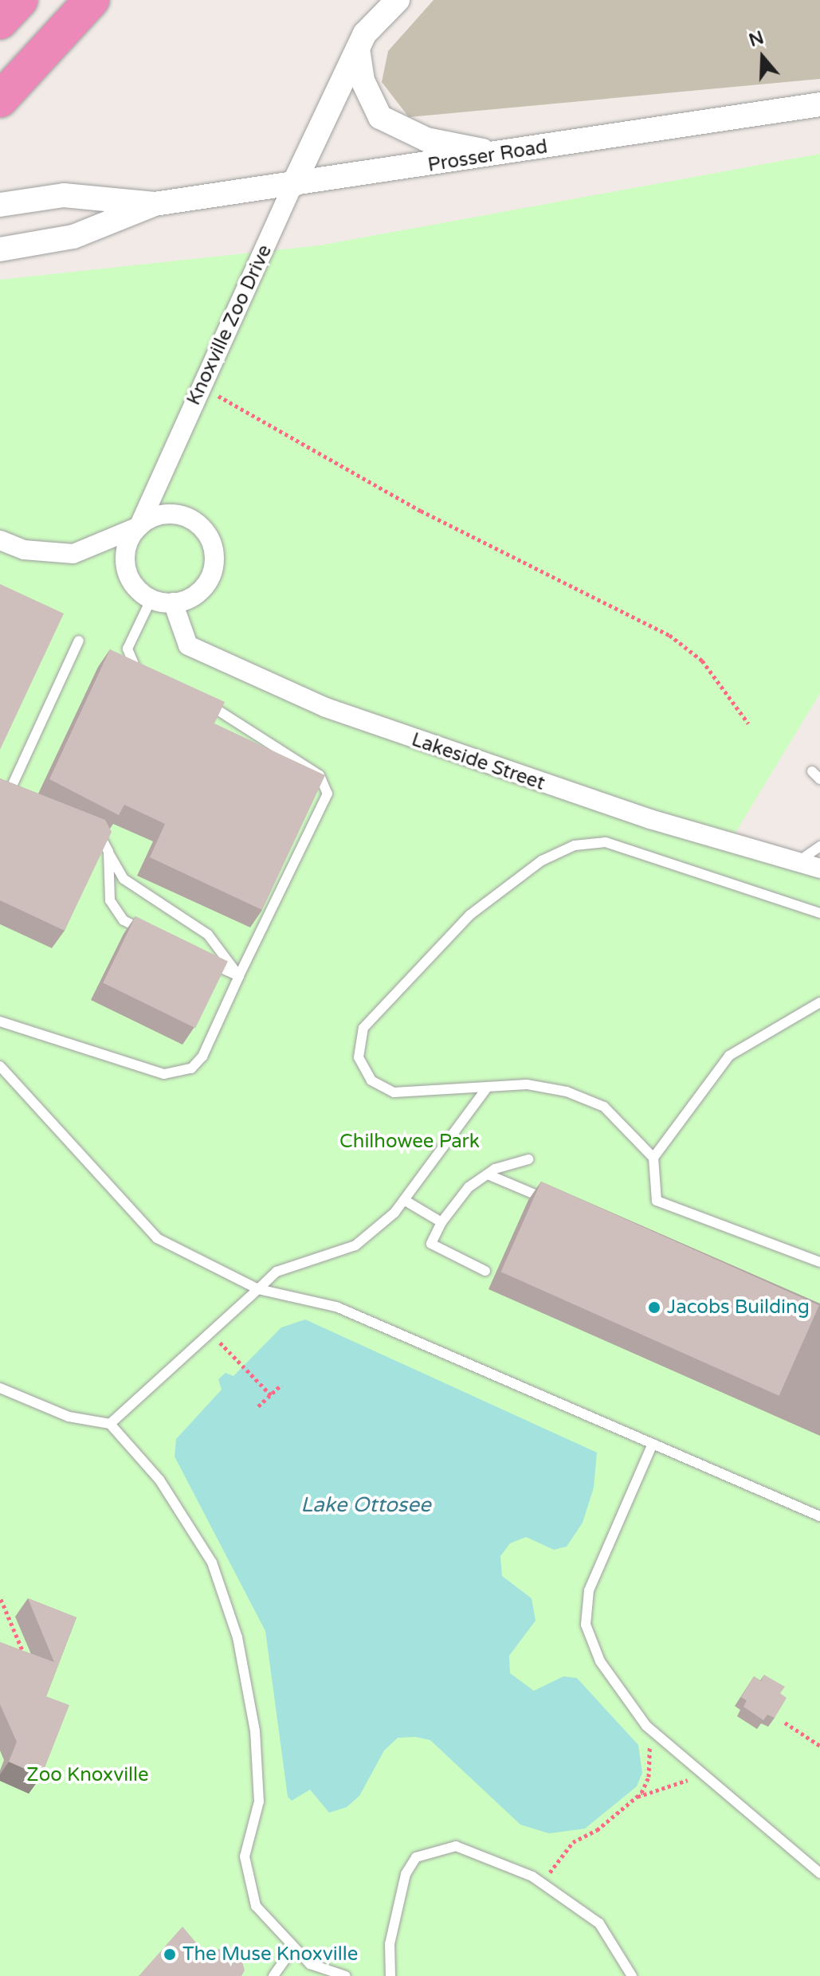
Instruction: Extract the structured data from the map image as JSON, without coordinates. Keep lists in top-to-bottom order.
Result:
{
  "streets": {
    "street": ["Prosser Road", "Knoxville Zoo Drive", "Lakeside Street"]
  },
  "crossings": [
    ["Prosser Road", "Knoxville Zoo Drive"],
    ["Knoxville Zoo Drive", "Lakeside Street"]
  ],
  "water": ["Lake Ottosee"],
  "parks": ["Chilhowee Park", "Zoo Knoxville"],
  "places": ["Jacobs Building", "The Muse Knoxville"],
  "north": "top"
}
